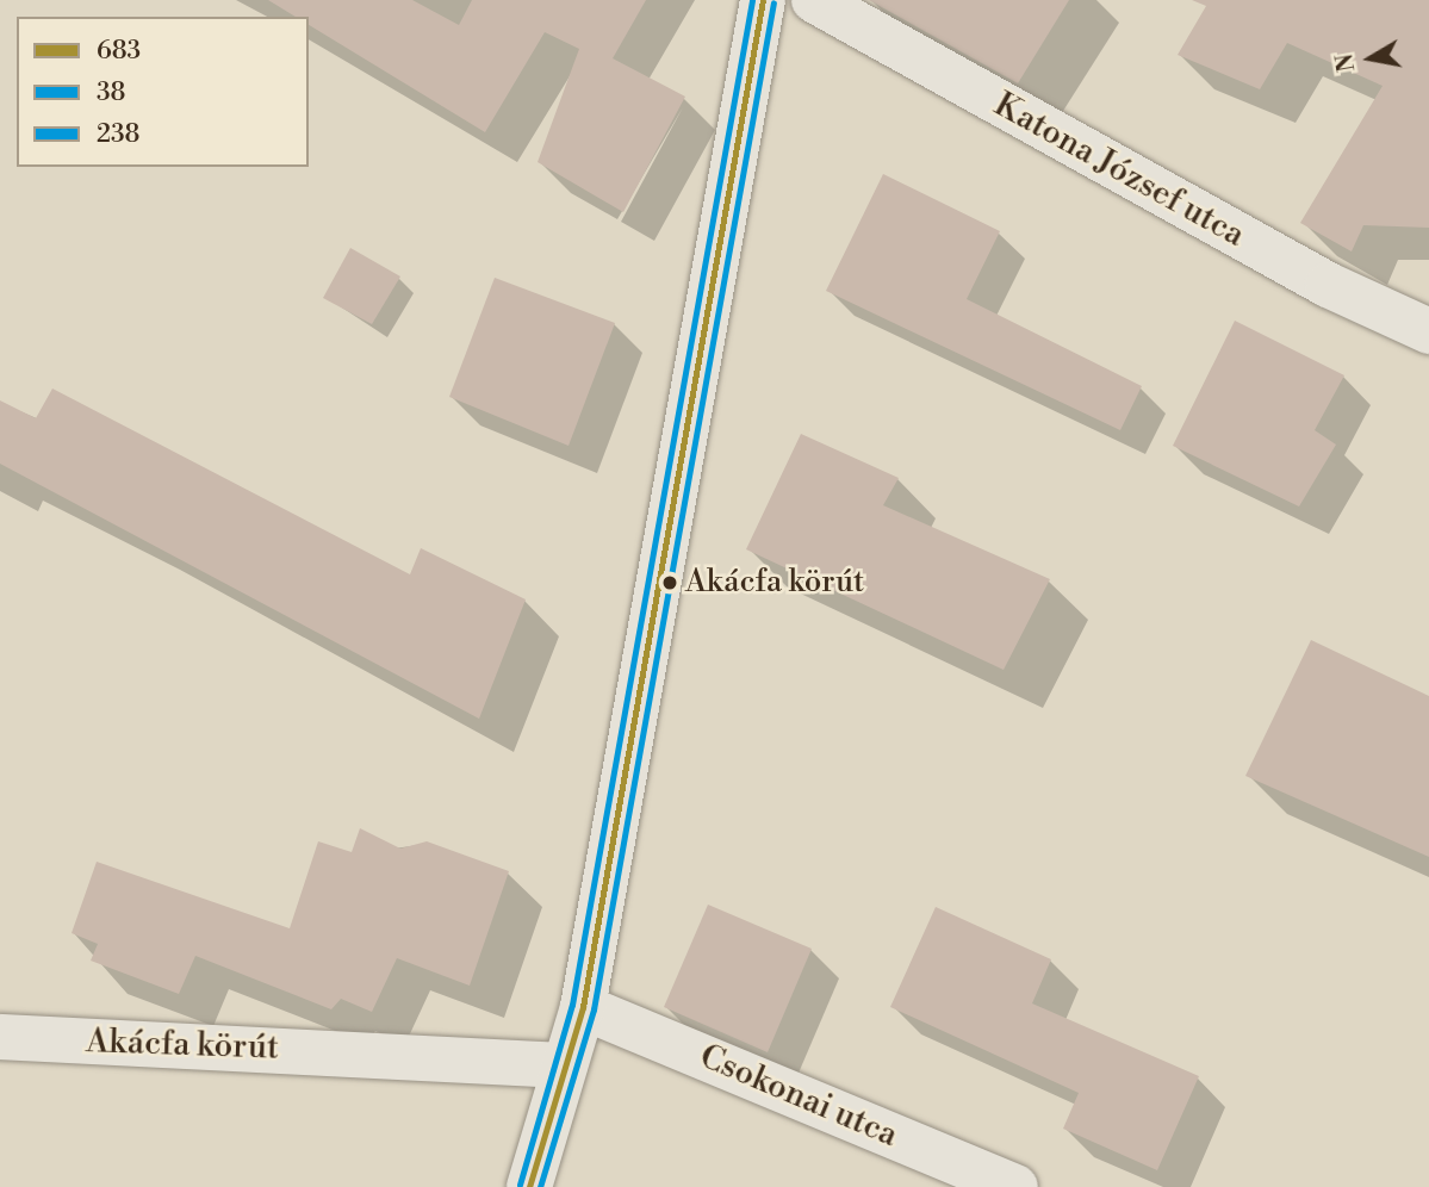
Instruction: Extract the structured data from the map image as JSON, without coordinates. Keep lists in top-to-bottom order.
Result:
{
  "streets": {
    "street": ["Katona József utca", "Akácfa körút", "Csokonai utca"]
  },
  "places": ["Akácfa körút"],
  "lines": ["transit line 683", "transit line 238", "transit line 38"],
  "legend": ["683", "38", "238"],
  "north": "left"
}
